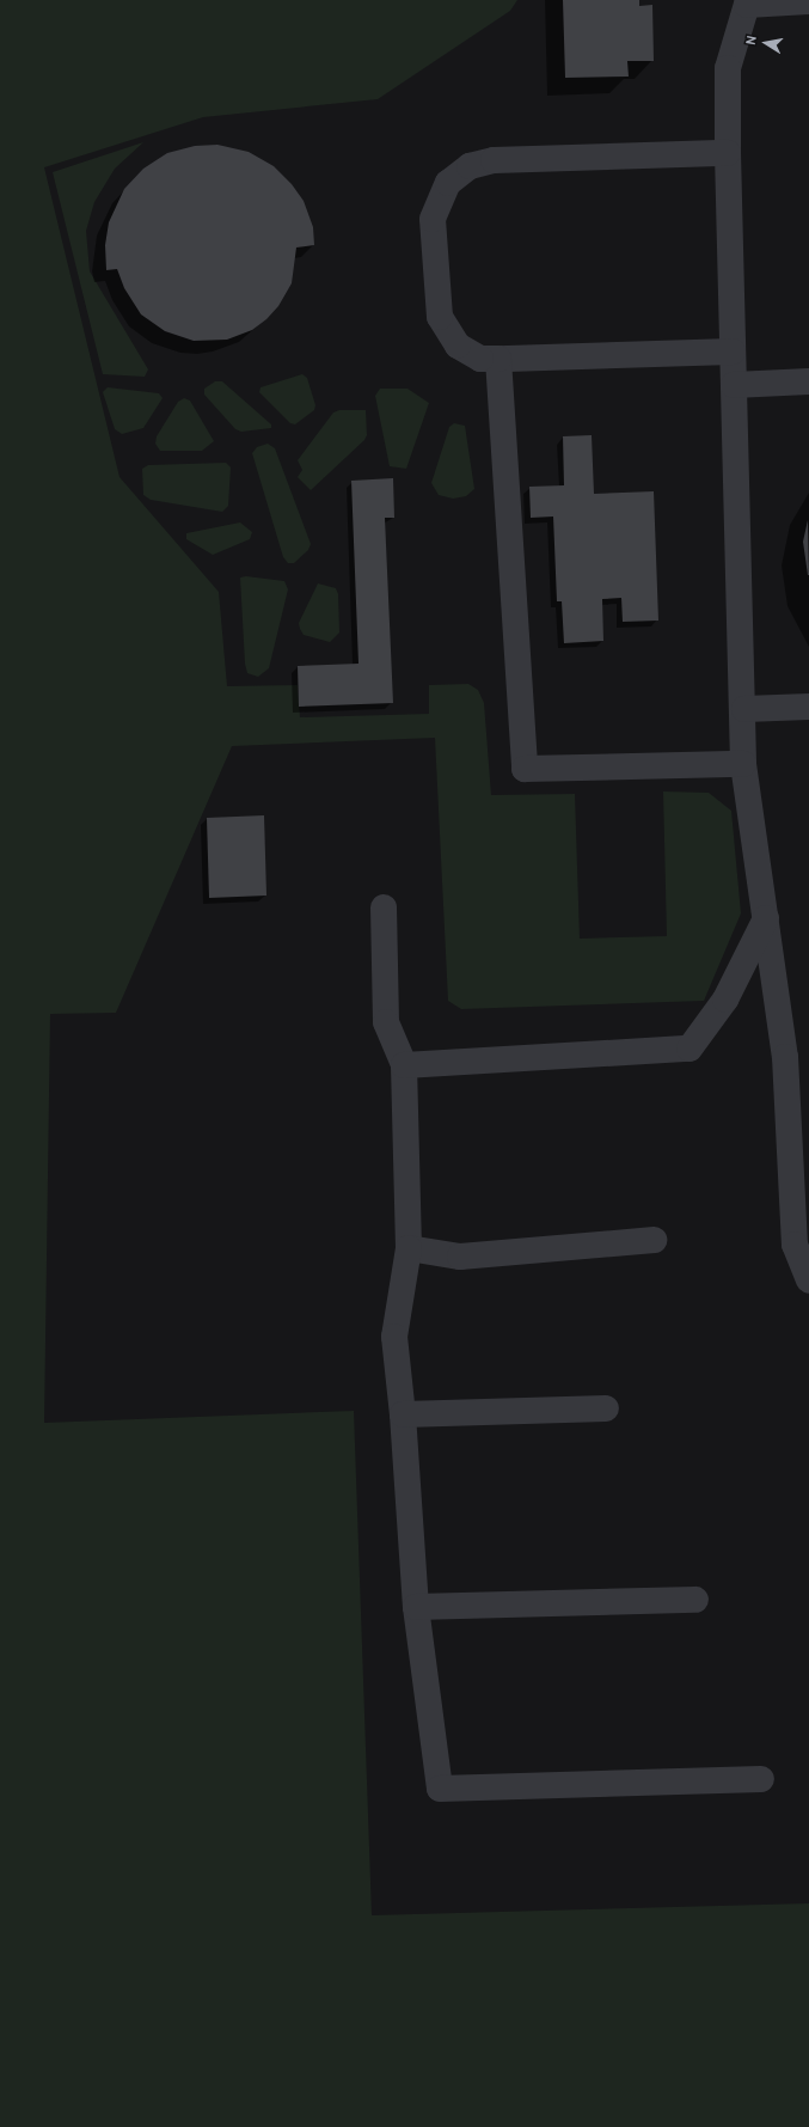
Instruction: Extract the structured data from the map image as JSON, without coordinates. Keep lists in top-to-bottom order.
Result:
{
  "north": "left"
}
